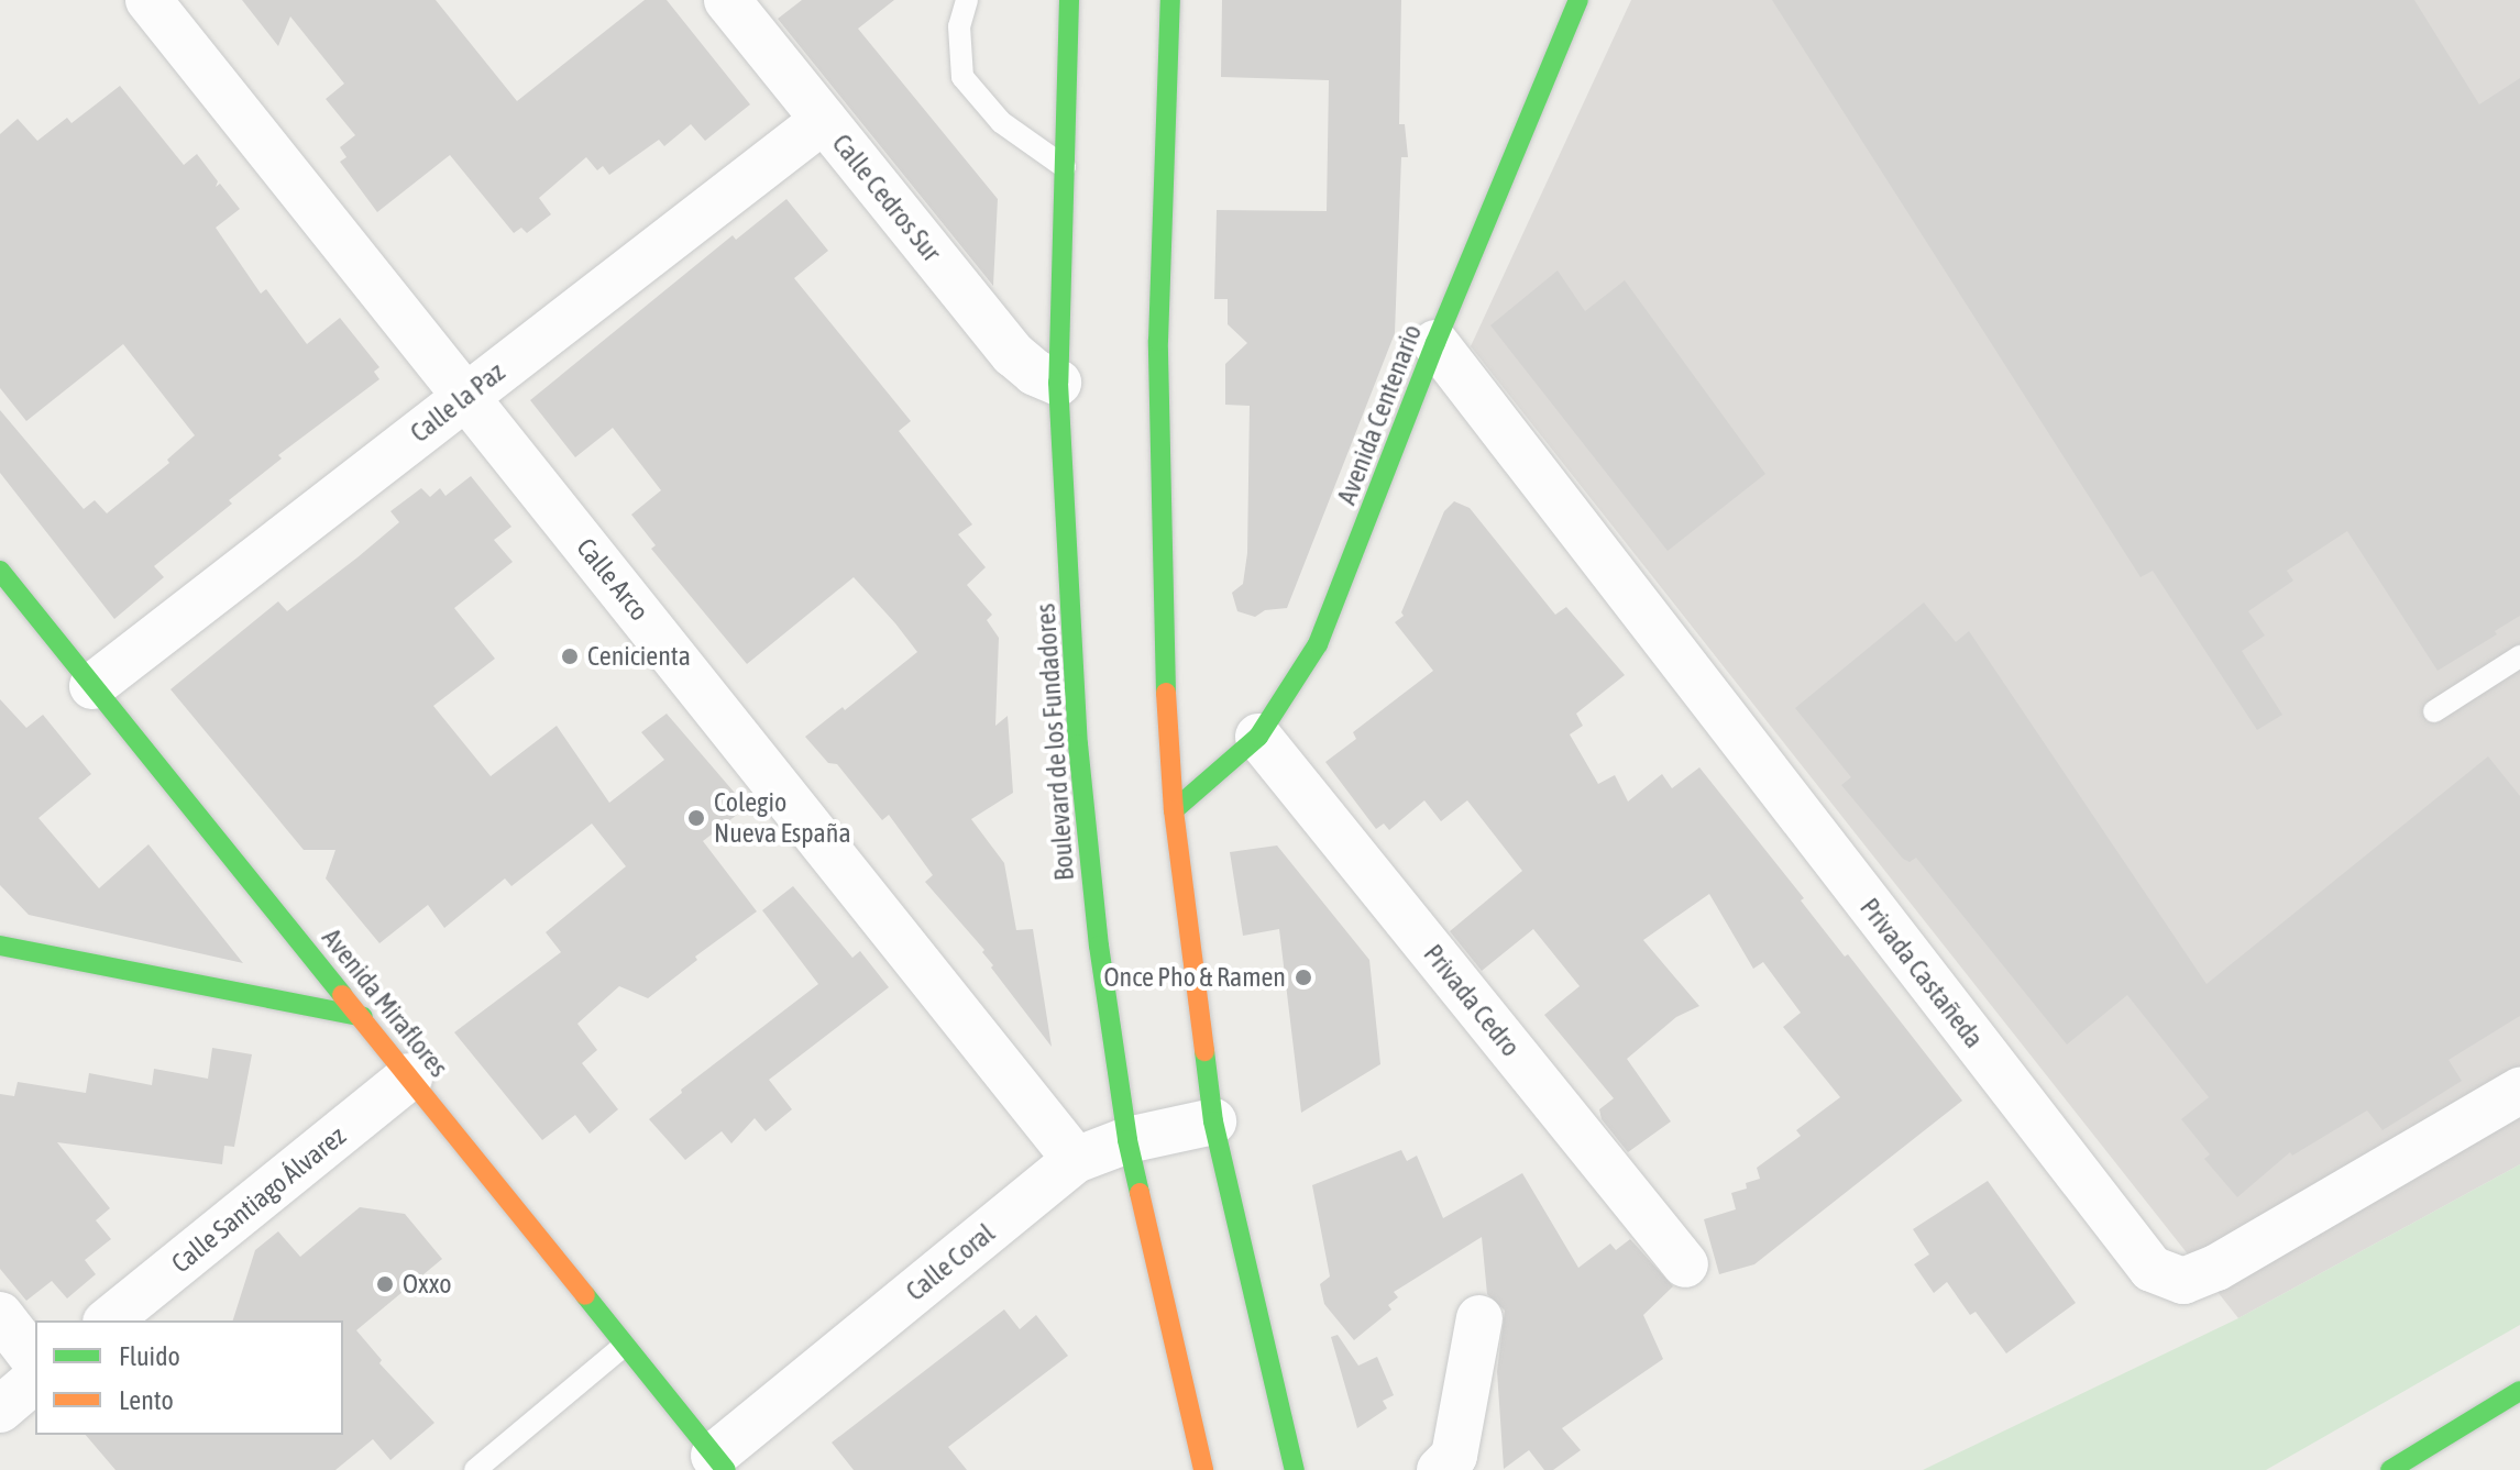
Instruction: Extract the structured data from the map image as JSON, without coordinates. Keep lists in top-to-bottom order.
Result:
{
  "streets": {
    "main road": ["Avenida Centenario", "Boulevard de los Fundadores", "Avenida Miraflores"],
    "street": [
      "Calle Cedros Sur",
      "Calle la Paz",
      "Calle Arco",
      "Privada Castañeda",
      "Privada Cedro",
      "Calle Santiago Álvarez",
      "Calle Coral"
    ]
  },
  "crossings": [
    ["Calle Cedros Sur", "Calle la Paz"],
    ["Calle Cedros Sur", "Boulevard de los Fundadores"],
    ["Calle la Paz", "Calle Arco"],
    ["Calle la Paz", "Avenida Miraflores"],
    ["Avenida Centenario", "Privada Castañeda"],
    ["Avenida Centenario", "Privada Cedro"],
    ["Calle Arco", "Calle Coral"],
    ["Boulevard de los Fundadores", "Calle Coral"],
    ["Avenida Miraflores", "Calle Santiago Álvarez"],
    ["Avenida Miraflores", "Calle Coral"]
  ],
  "places": [
    "Cenicienta",
    "Colegio Nueva España",
    "Once Pho & Ramen",
    "Oxxo"
  ],
  "legend": ["Fluido", "Lento"]
}
